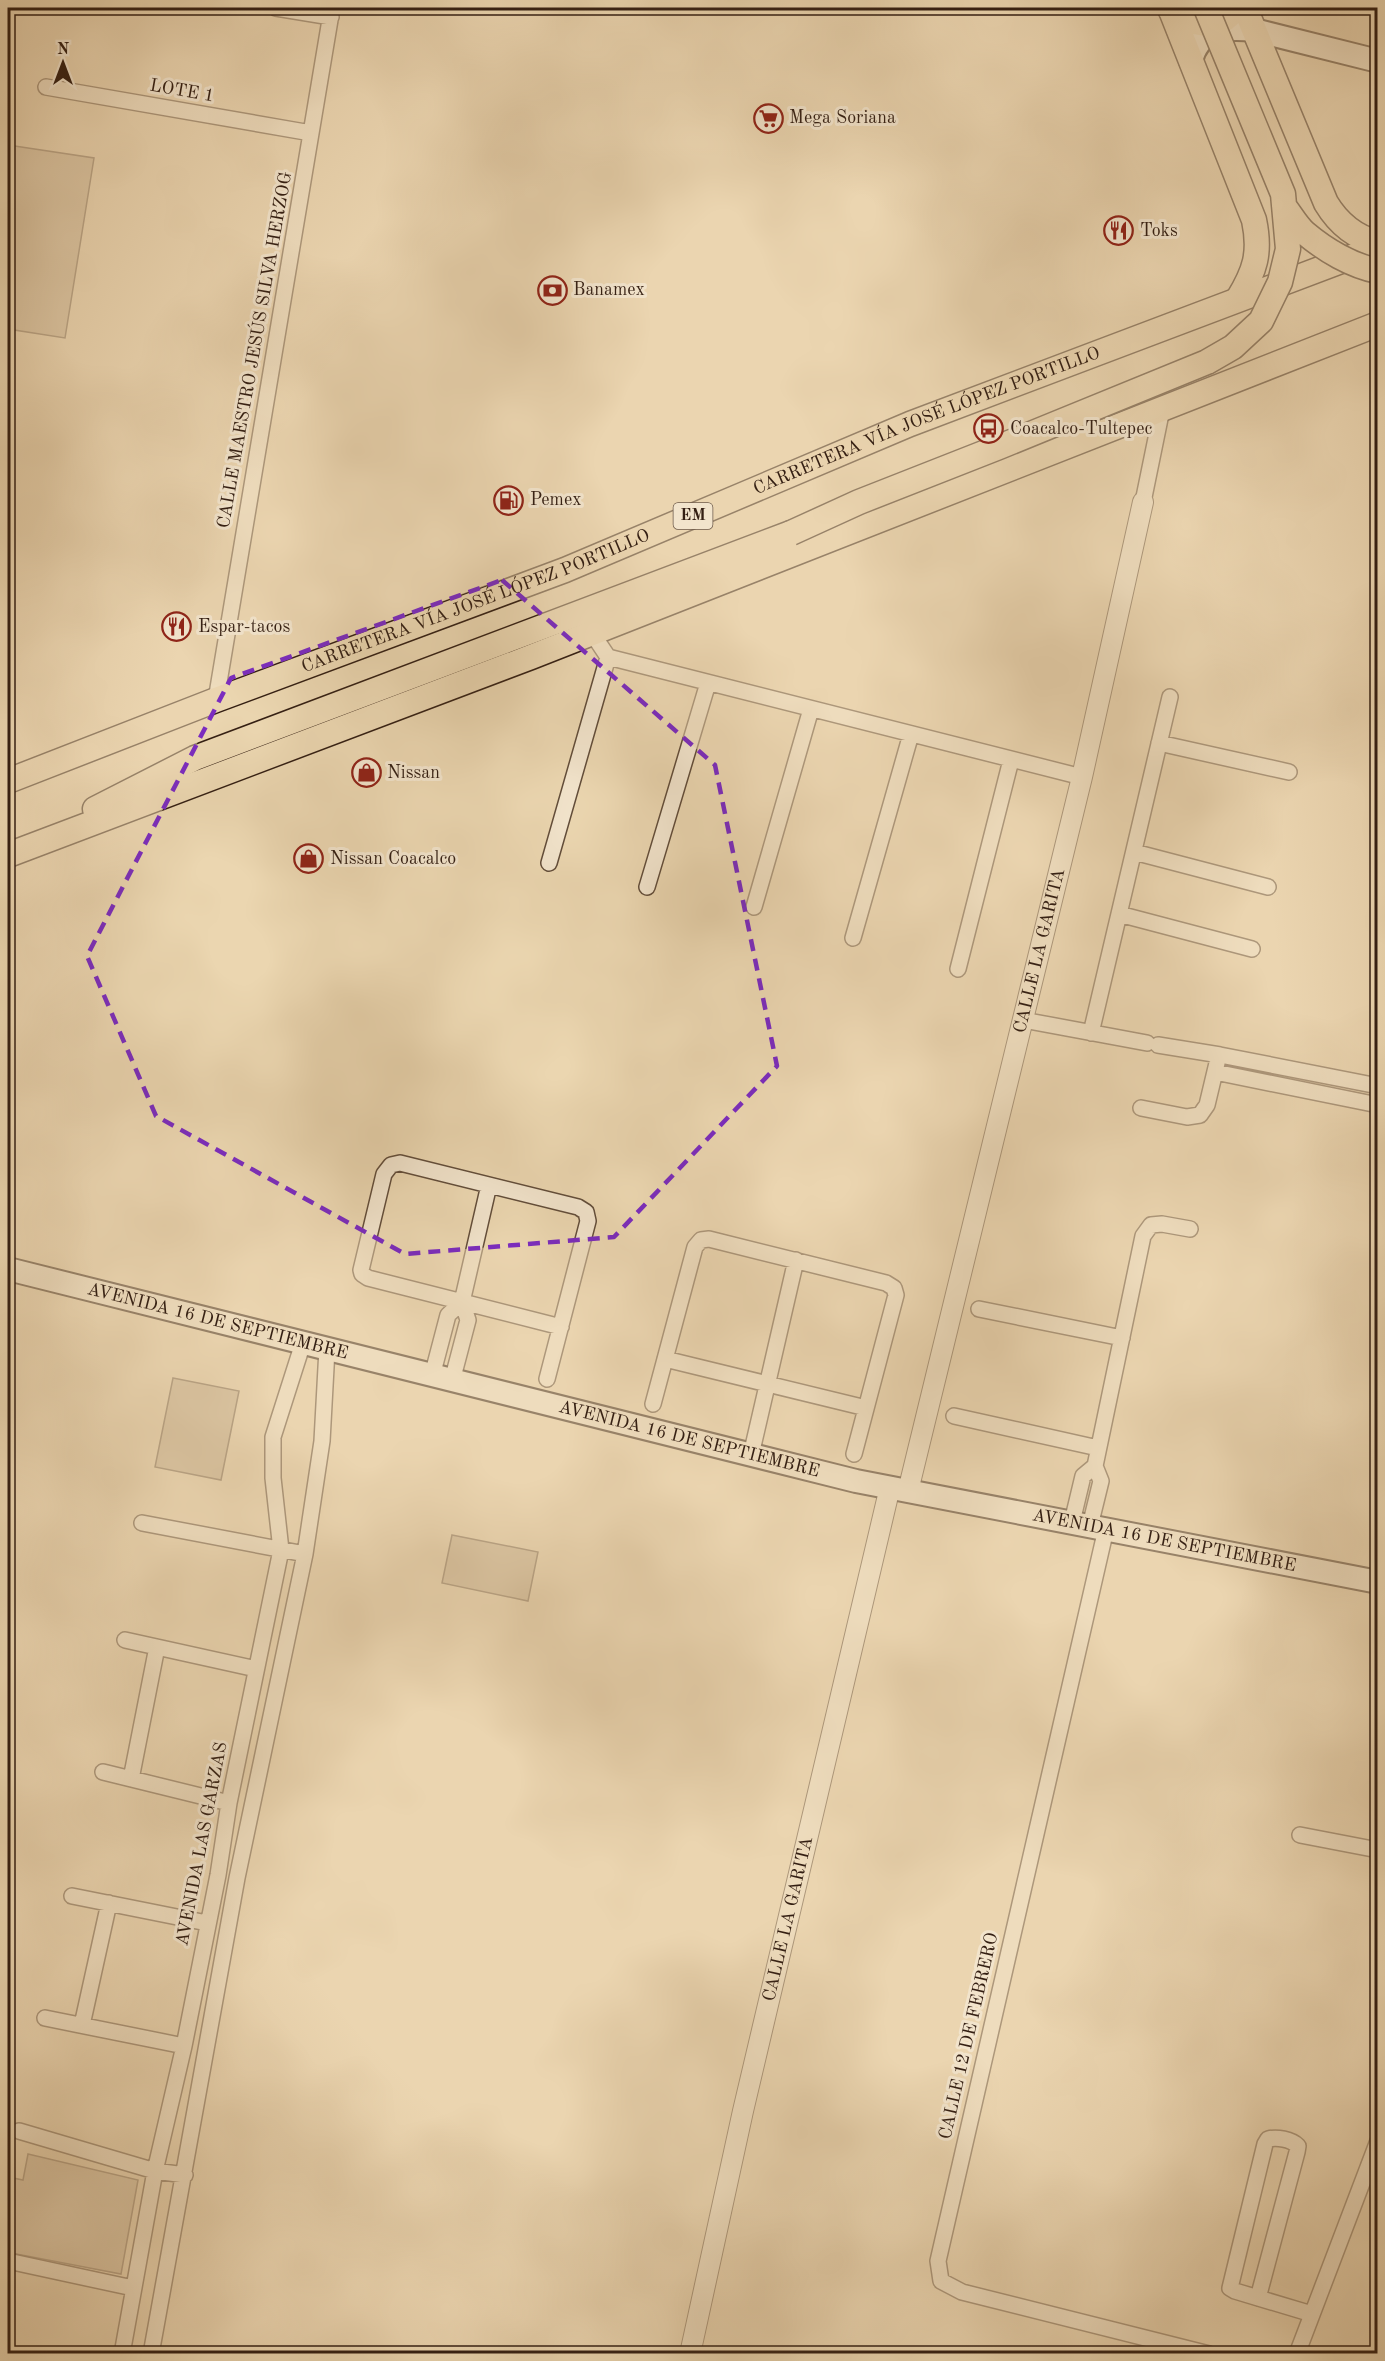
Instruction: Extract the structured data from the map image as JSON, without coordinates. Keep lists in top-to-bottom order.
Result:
{
  "streets": {
    "main road": ["CARRETERA VÍA JOSÉ LÓPEZ PORTILLO", "EM", "AVENIDA 16 DE SEPTIEMBRE"],
    "street": [
      "LOTE 1",
      "CALLE MAESTRO JESÚS SILVA HERZOG",
      "CALLE LA GARITA",
      "AVENIDA LAS GARZAS",
      "CALLE 12 DE FEBRERO"
    ]
  },
  "crossings": [
    ["LOTE 1", "CALLE MAESTRO JESÚS SILVA HERZOG"],
    ["CALLE MAESTRO JESÚS SILVA HERZOG", "CARRETERA VÍA JOSÉ LÓPEZ PORTILLO"],
    ["CALLE LA GARITA", "AVENIDA 16 DE SEPTIEMBRE"],
    ["AVENIDA 16 DE SEPTIEMBRE", "AVENIDA LAS GARZAS"],
    ["AVENIDA 16 DE SEPTIEMBRE", "CALLE 12 DE FEBRERO"]
  ],
  "places": {
    "supermarket": ["Mega Soriana"],
    "restaurant": ["Toks", "Espar-tacos"],
    "bank": ["Banamex"],
    "bus stop": ["Coacalco-Tultepec"],
    "fuel station": ["Pemex"],
    "shop": ["Nissan", "Nissan Coacalco"]
  },
  "north": "top"
}
